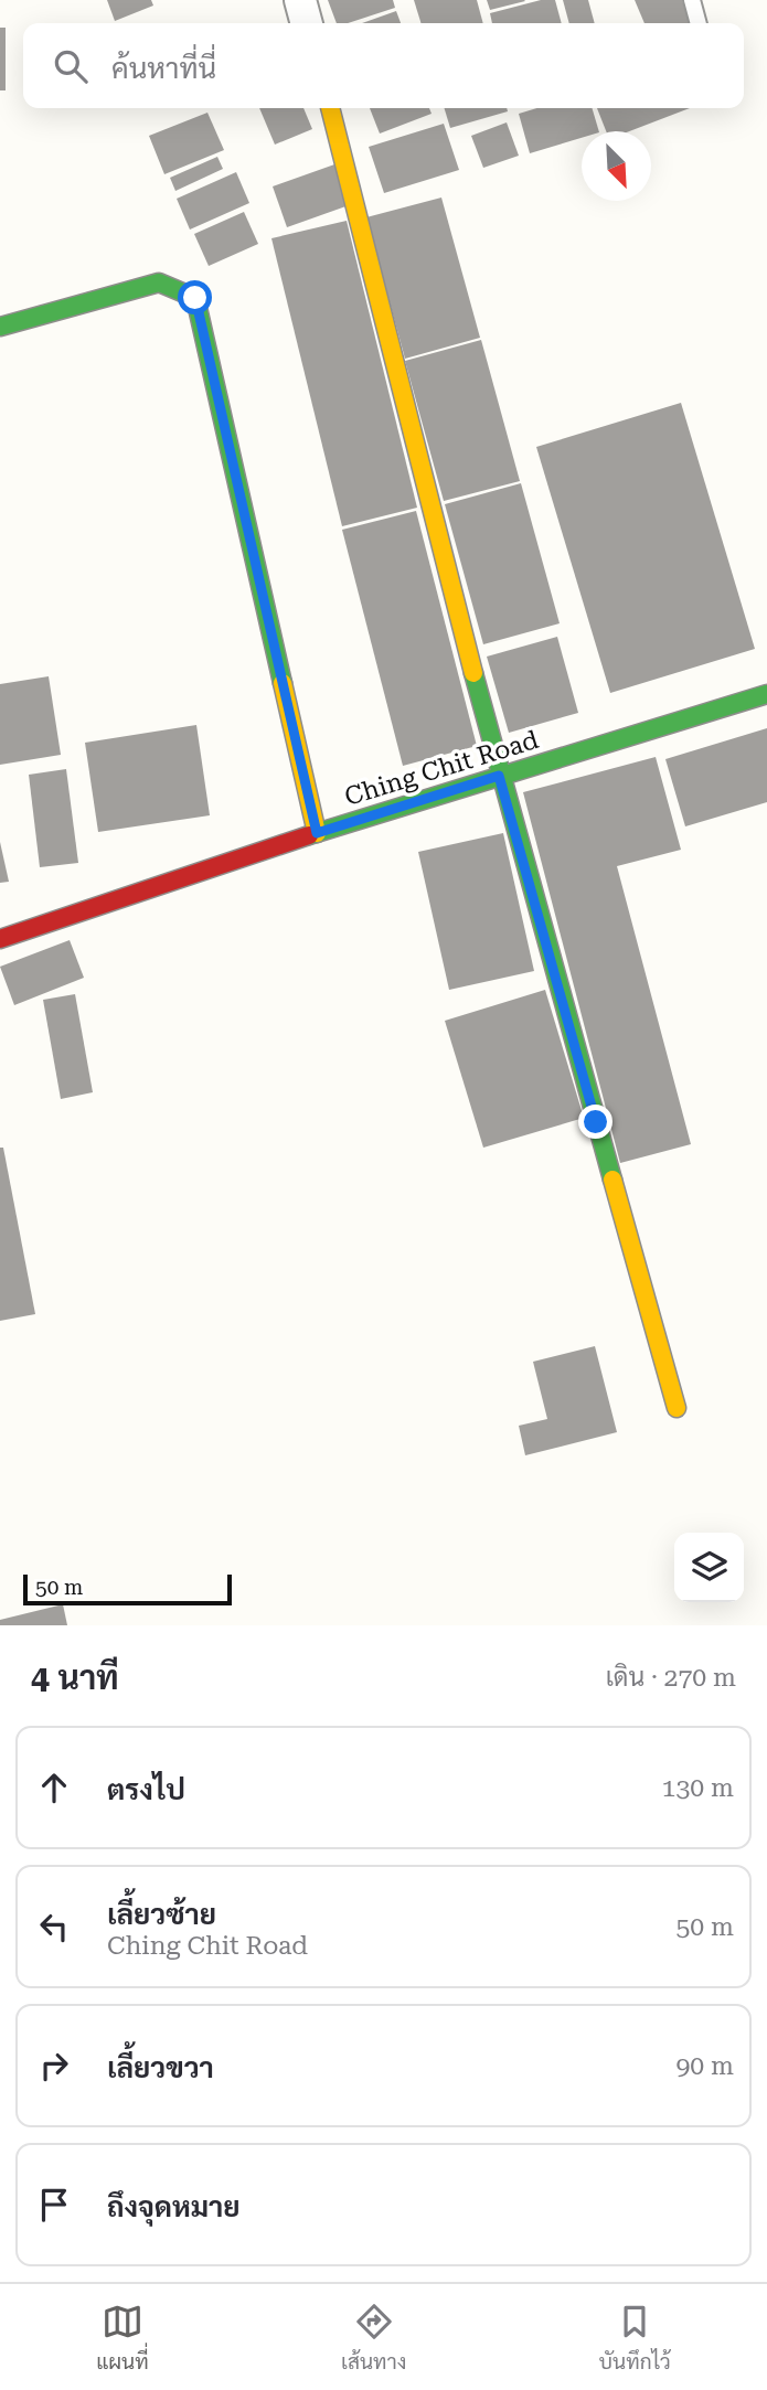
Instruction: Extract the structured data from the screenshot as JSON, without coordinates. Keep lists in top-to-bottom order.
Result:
{
  "streets": {
    "street": ["Ching Chit Road"]
  },
  "scale_bar": "50 m",
  "north": "bottom right",
  "page": {
    "search": "ค้นหาที่นี่",
    "scale": "50 m",
    "heading": ["4 นาที", "เดิน · 270 m"],
    "list": [
      ["ตรงไป", "130 m"],
      ["เลี้ยวซ้าย", "Ching Chit Road", "50 m"],
      ["เลี้ยวขวา", "90 m"],
      "ถึงจุดหมาย"
    ],
    "nav": ["แผนที่", "เส้นทาง", "บันทึกไว้"]
  }
}
